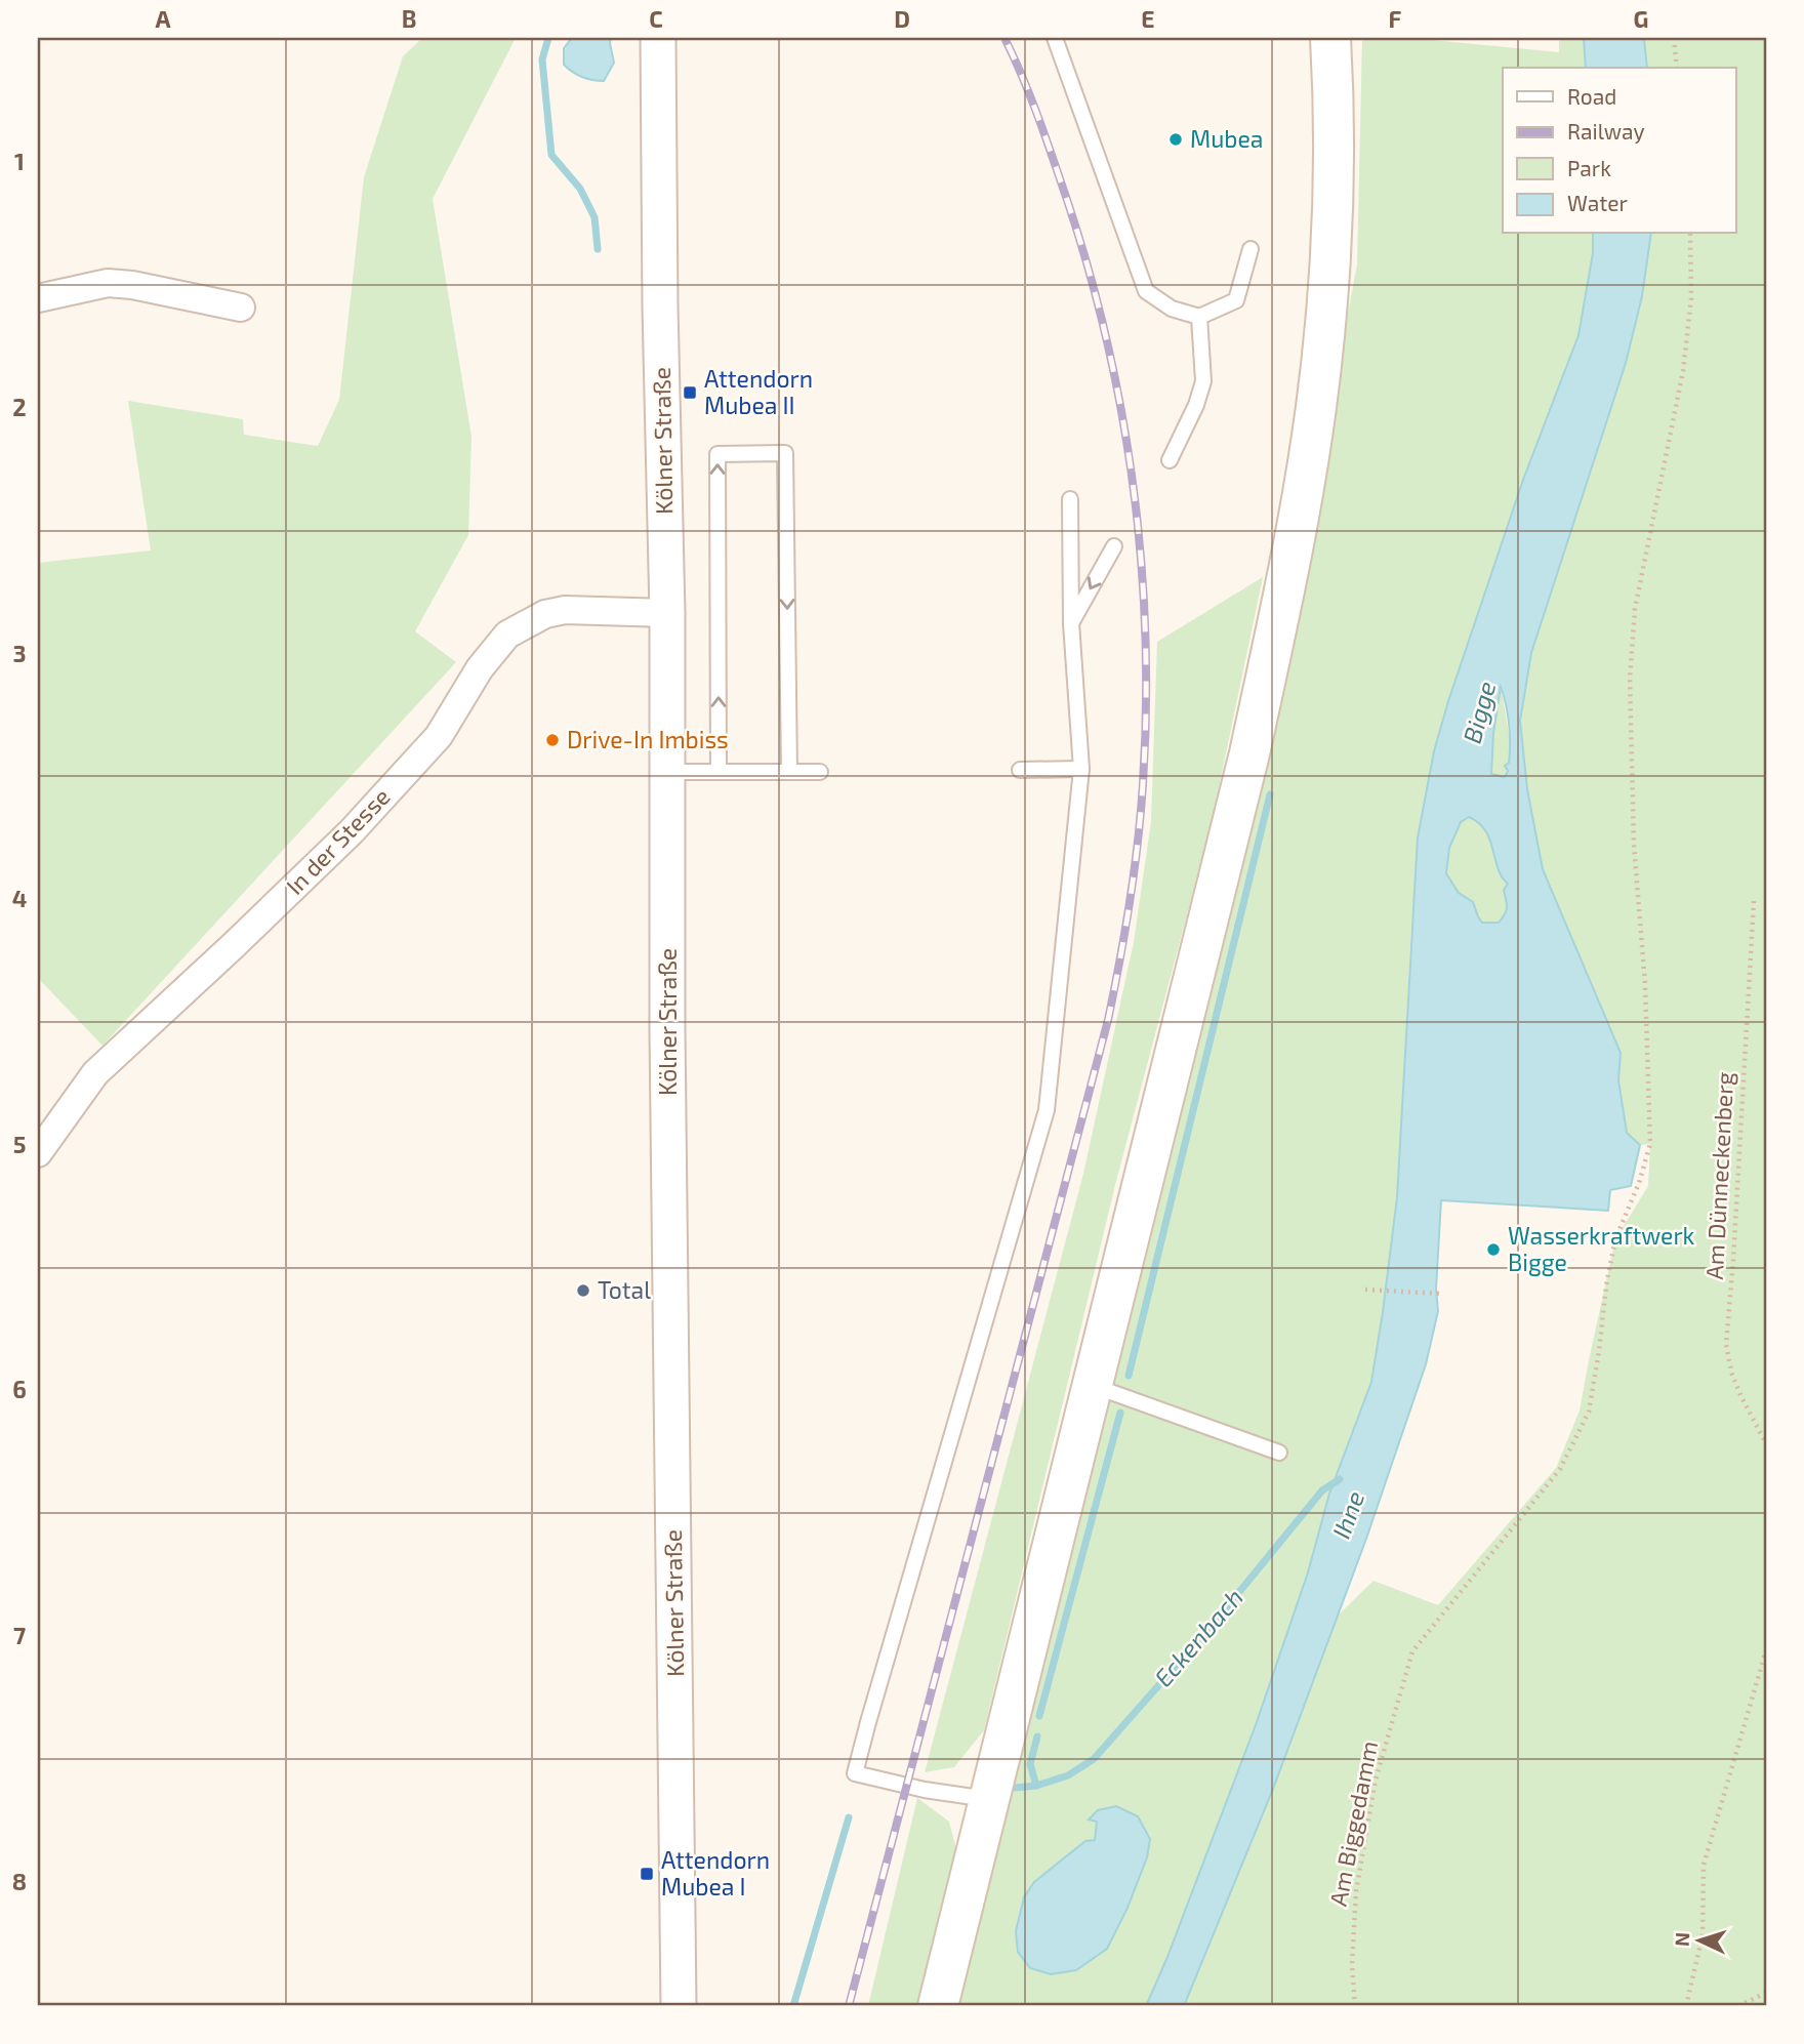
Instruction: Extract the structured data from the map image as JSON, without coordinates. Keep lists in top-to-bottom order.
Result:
{
  "streets": {
    "street": ["Kölner Straße", "In der Stesse"],
    "path": ["Am Dünneckenberg", "Am Biggedamm"]
  },
  "crossings": [
    ["Kölner Straße", "In der Stesse"]
  ],
  "water": ["Bigge", "Ihne", "Eckenbach"],
  "places": {
    "other": [
      "Mubea",
      "Drive-In Imbiss",
      "Wasserkraftwerk Bigge",
      "Total"
    ],
    "transit": ["Attendorn Mubea II", "Attendorn Mubea I"]
  },
  "legend": [
    "Road",
    "Railway",
    "Park",
    "Water"
  ],
  "north": "left",
  "grid": {
    "columns": [
      "A",
      "B",
      "C",
      "D",
      "E",
      "F",
      "G"
    ],
    "rows": [
      "1",
      "2",
      "3",
      "4",
      "5",
      "6",
      "7",
      "8"
    ]
  }
}
